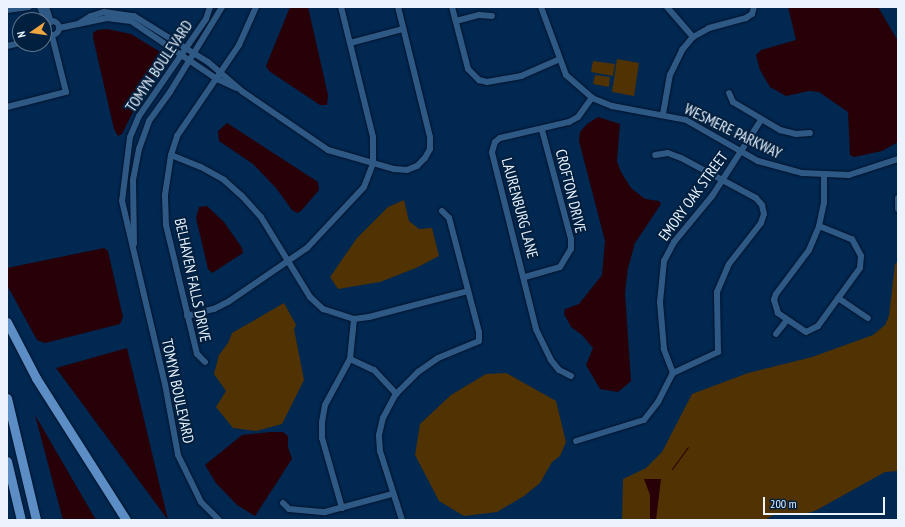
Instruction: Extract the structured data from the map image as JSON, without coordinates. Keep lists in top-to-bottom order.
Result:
{
  "streets": {
    "street": [
      "TOMYN BOULEVARD",
      "WESMERE PARKWAY",
      "CROFTON DRIVE",
      "EMORY OAK STREET",
      "LAURENBURG LANE",
      "BELHAVEN FALLS DRIVE"
    ]
  },
  "crossings": [
    ["WESMERE PARKWAY", "EMORY OAK STREET"],
    ["WESMERE PARKWAY", "LAURENBURG LANE"],
    ["CROFTON DRIVE", "LAURENBURG LANE"]
  ],
  "scale_bar": "200 m",
  "north": "left"
}
